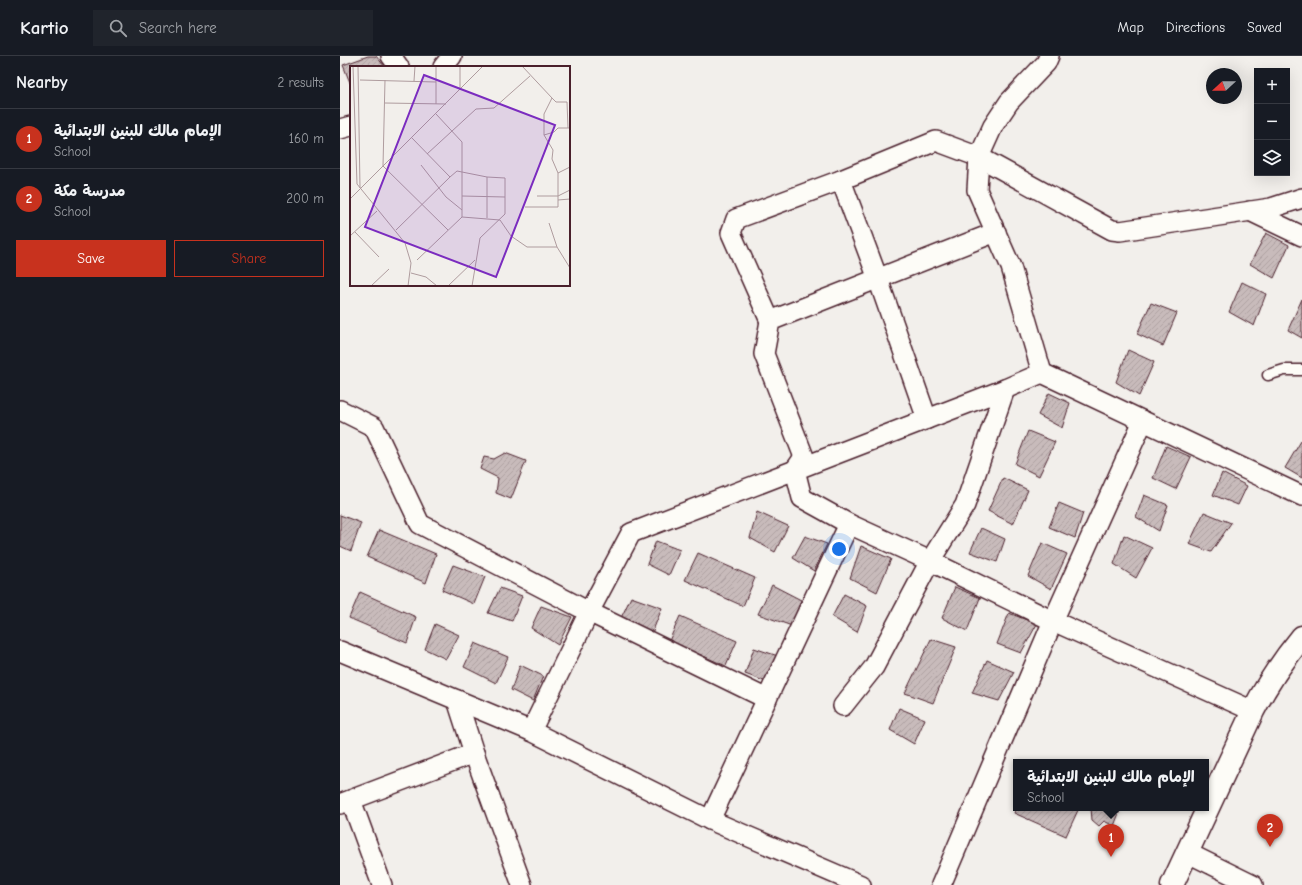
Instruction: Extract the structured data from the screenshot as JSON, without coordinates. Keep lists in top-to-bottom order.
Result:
{
  "north": "left",
  "page": {
    "header": "Kartio",
    "search": "Search here",
    "nav": ["Map", "Directions", "Saved"],
    "heading": ["Nearby", "2 results"],
    "map_buttons": ["+", "−"],
    "list": [
      {
        "mark": "1",
        "name": "الإمام مالك للبنين الابتدائية",
        "note": "School",
        "value": "160 m"
      },
      {
        "mark": "2",
        "name": "مدرسة مكة",
        "note": "School",
        "value": "200 m"
      }
    ],
    "buttons": ["Save", "Share"],
    "popup": ["الإمام مالك للبنين الابتدائية", "School"],
    "pins": ["2", "1"]
  }
}
